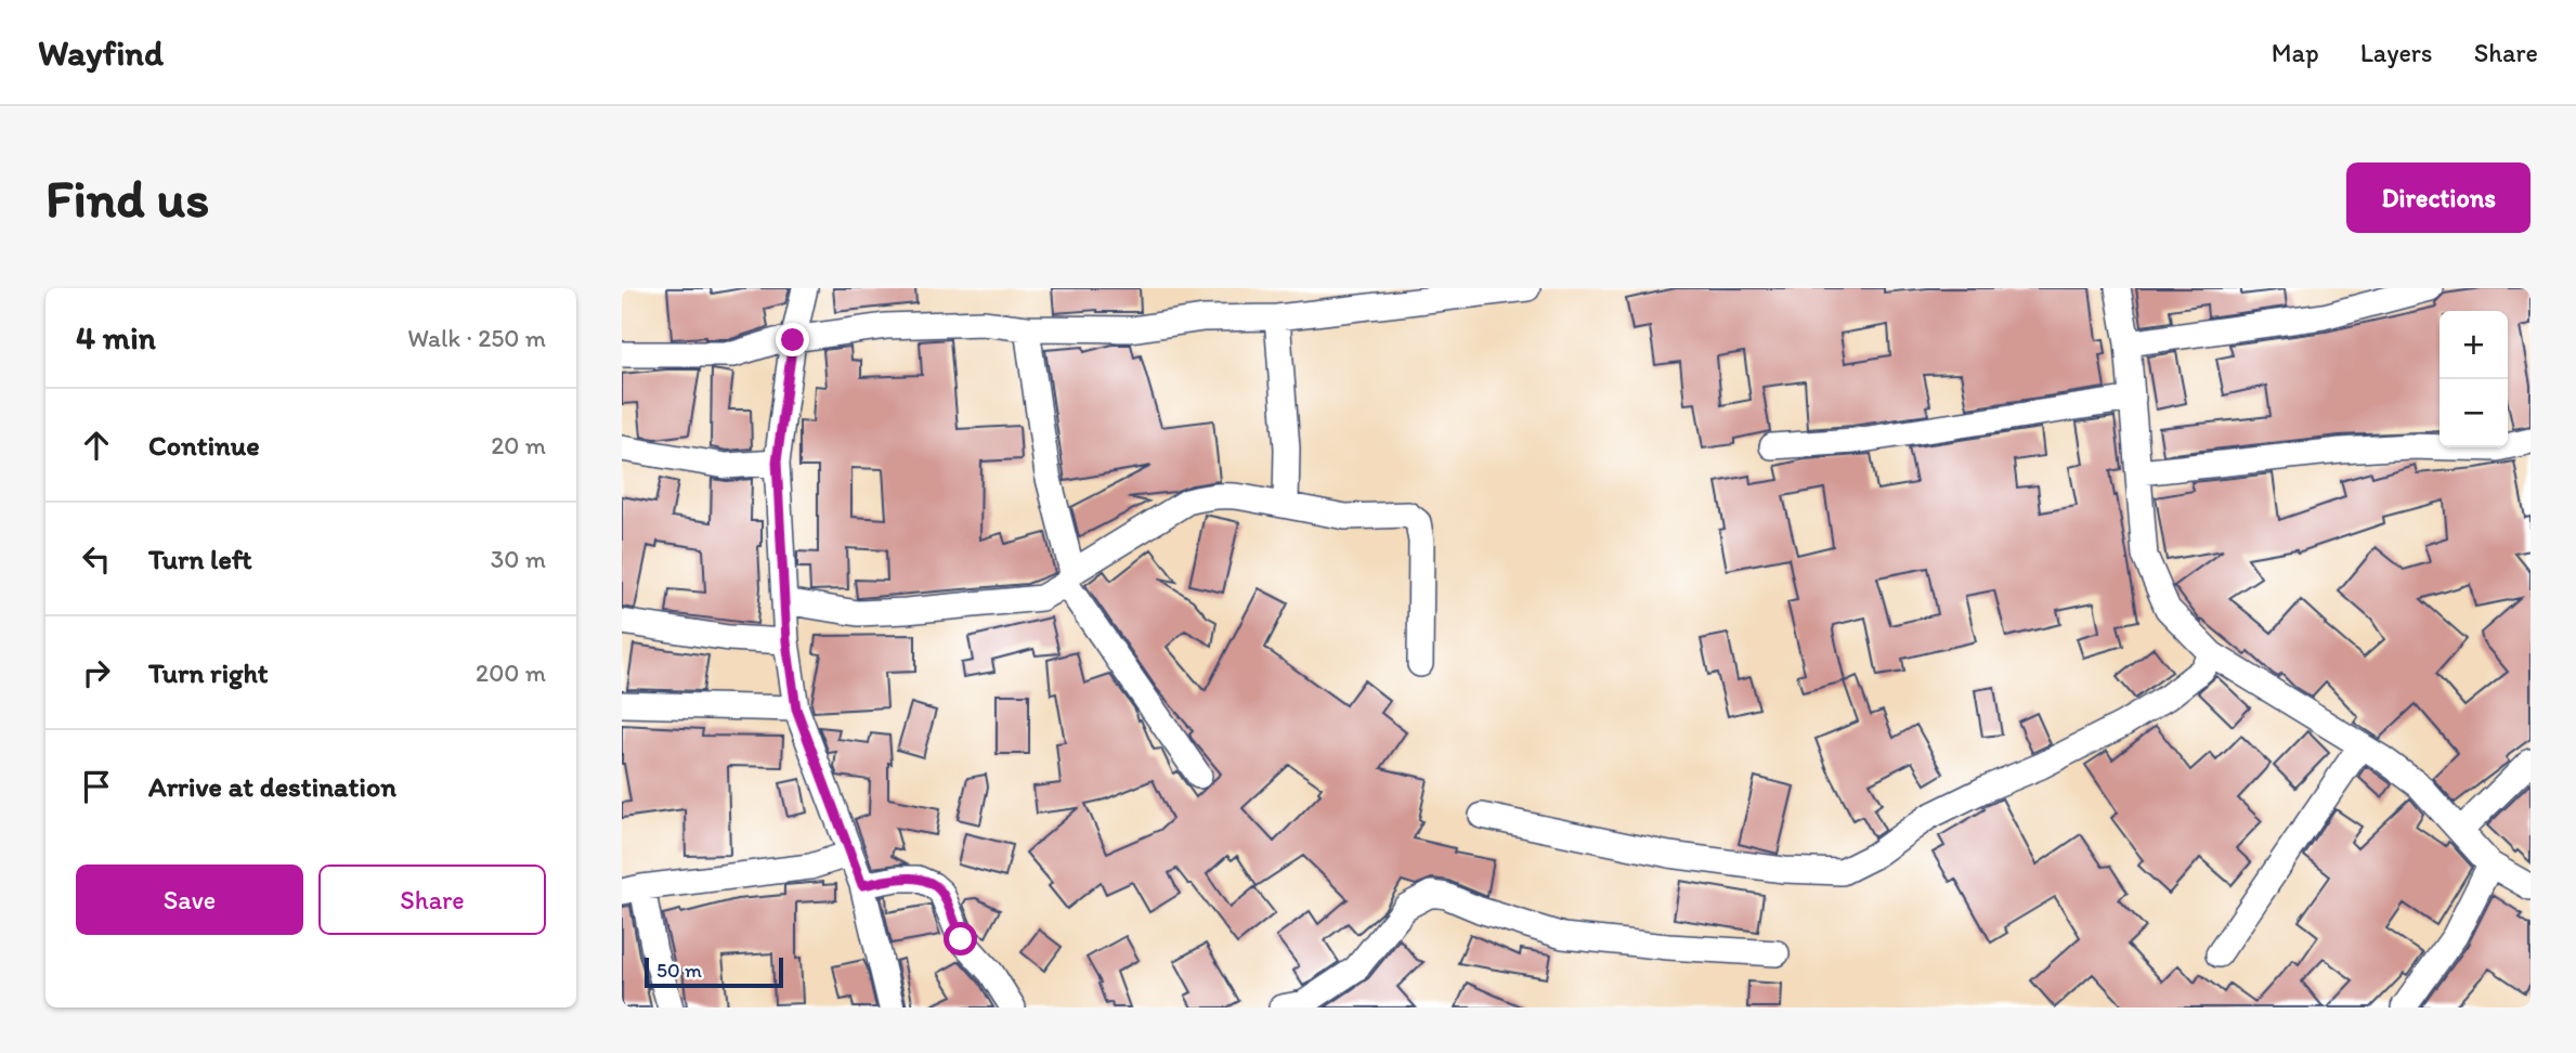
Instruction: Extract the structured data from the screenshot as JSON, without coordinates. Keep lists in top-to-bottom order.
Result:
{
  "scale_bar": "50 m",
  "page": {
    "header": "Wayfind",
    "nav": ["Map", "Layers", "Share"],
    "buttons": [
      "Directions",
      ["Save", "Share"]
    ],
    "title": "Find us",
    "heading": ["4 min", "Walk · 250 m"],
    "map_buttons": ["+", "−"],
    "list": [
      ["Continue", "20 m"],
      ["Turn left", "30 m"],
      ["Turn right", "200 m"],
      "Arrive at destination"
    ],
    "scale": "50 m"
  }
}
